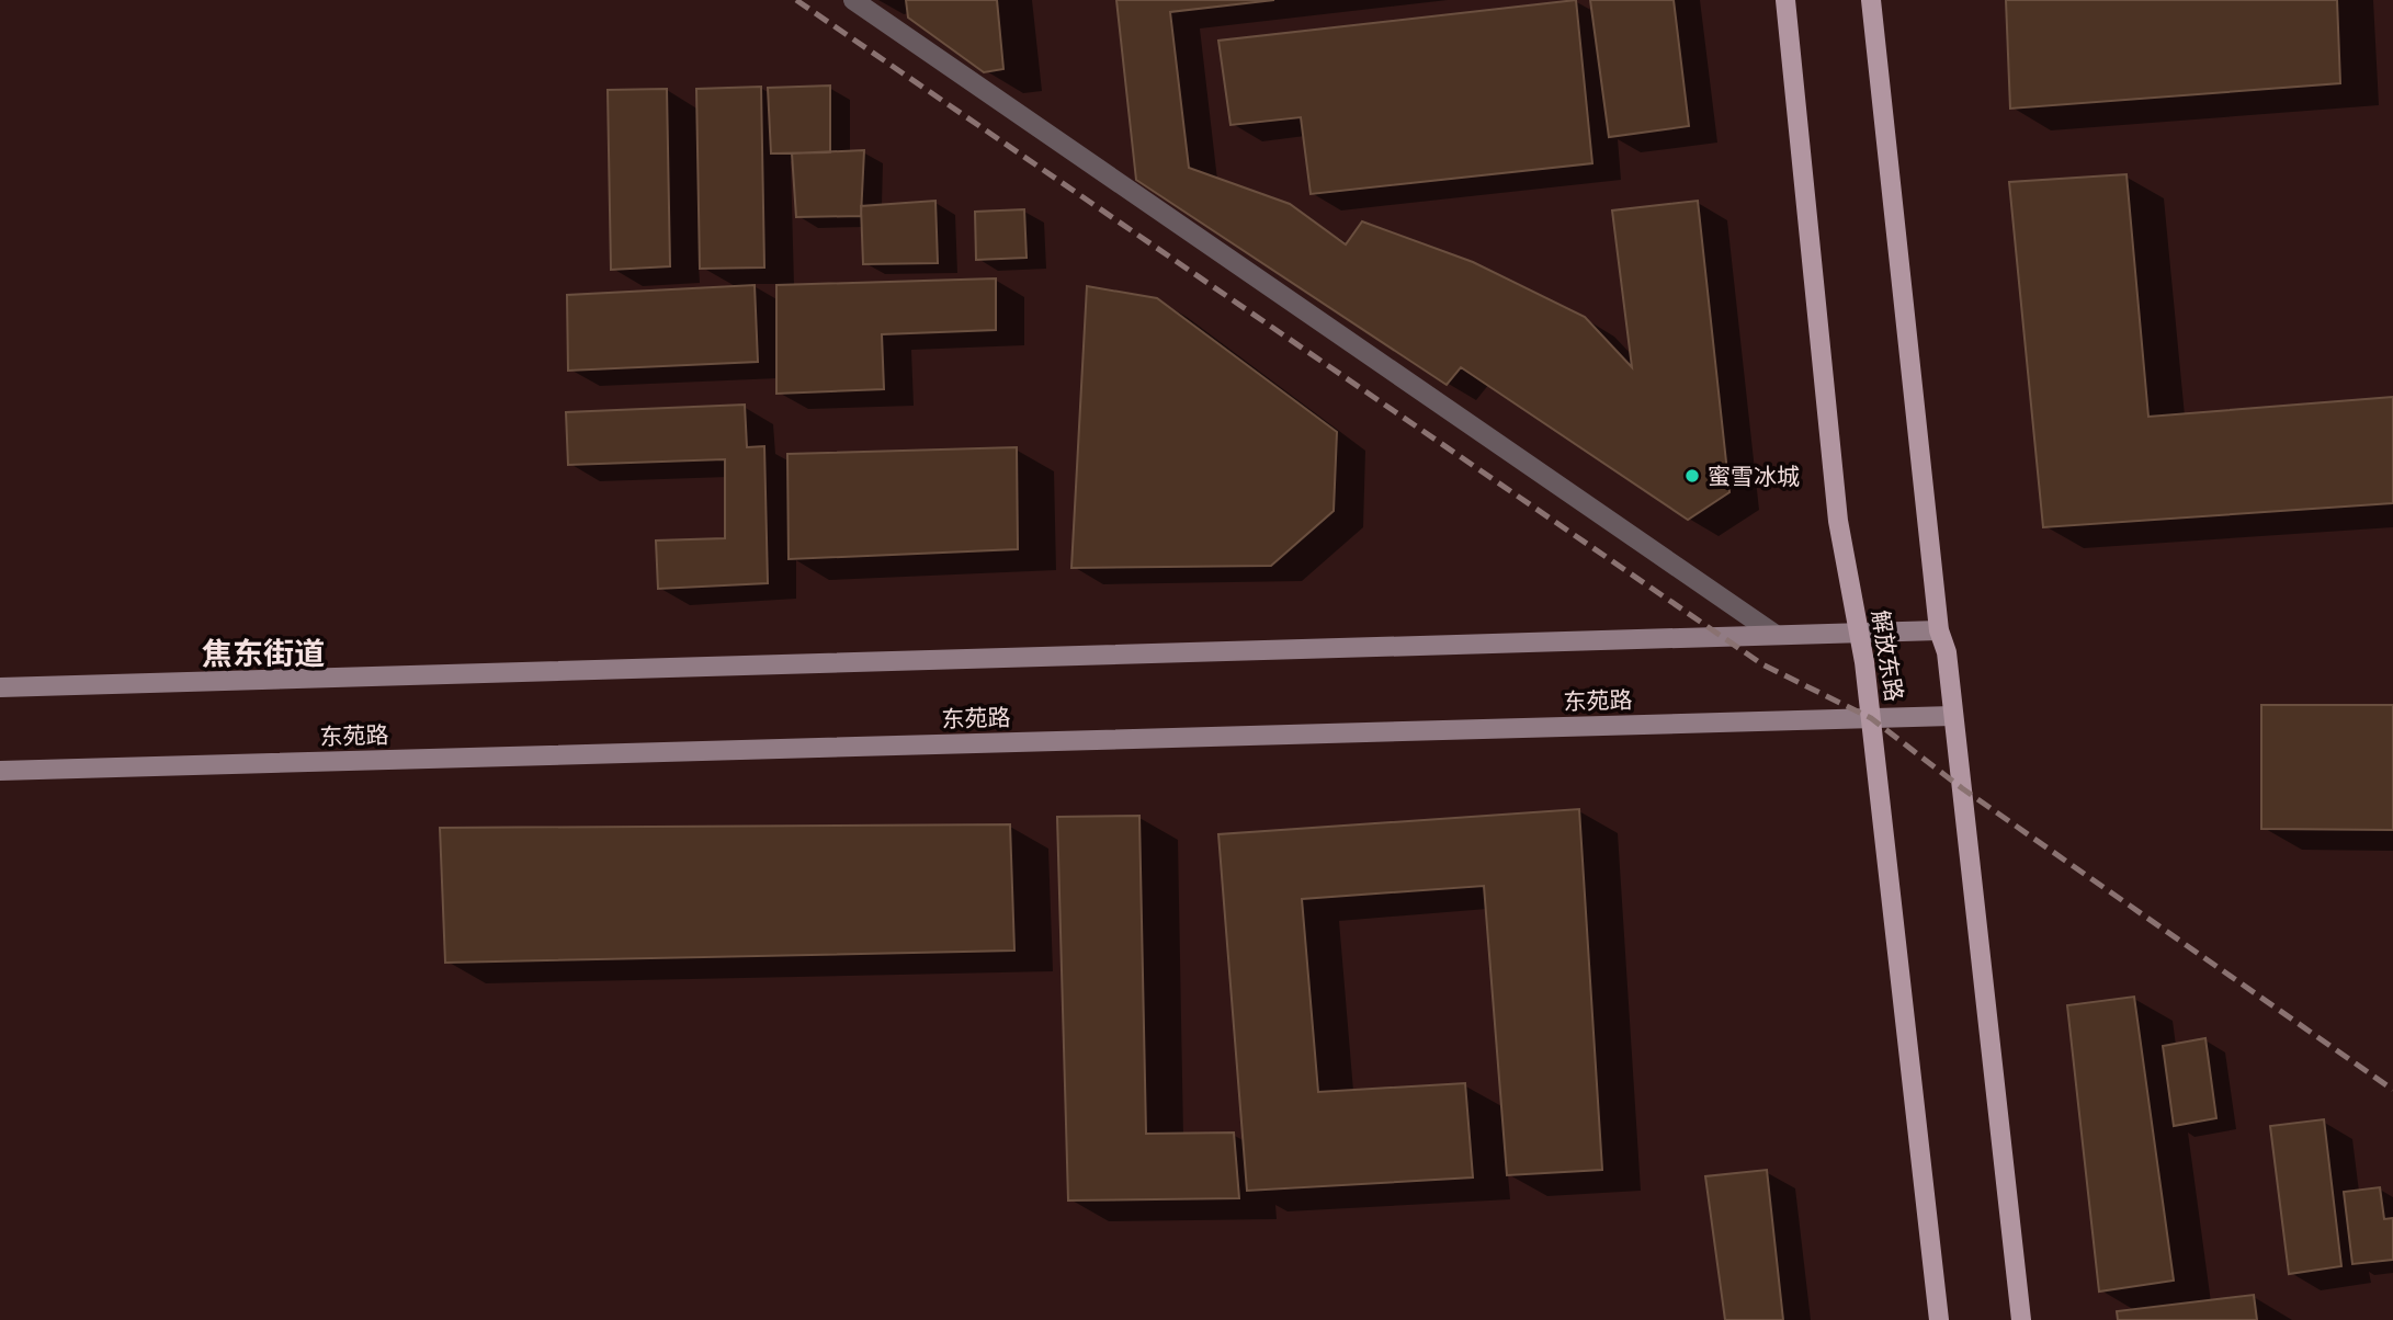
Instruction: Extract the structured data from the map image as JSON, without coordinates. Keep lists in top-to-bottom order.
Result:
{
  "streets": {
    "main road": ["解放东路", "东苑路"]
  },
  "crossings": [
    ["解放东路", "东苑路"]
  ],
  "districts": ["焦东街道"],
  "places": ["蜜雪冰城"]
}
